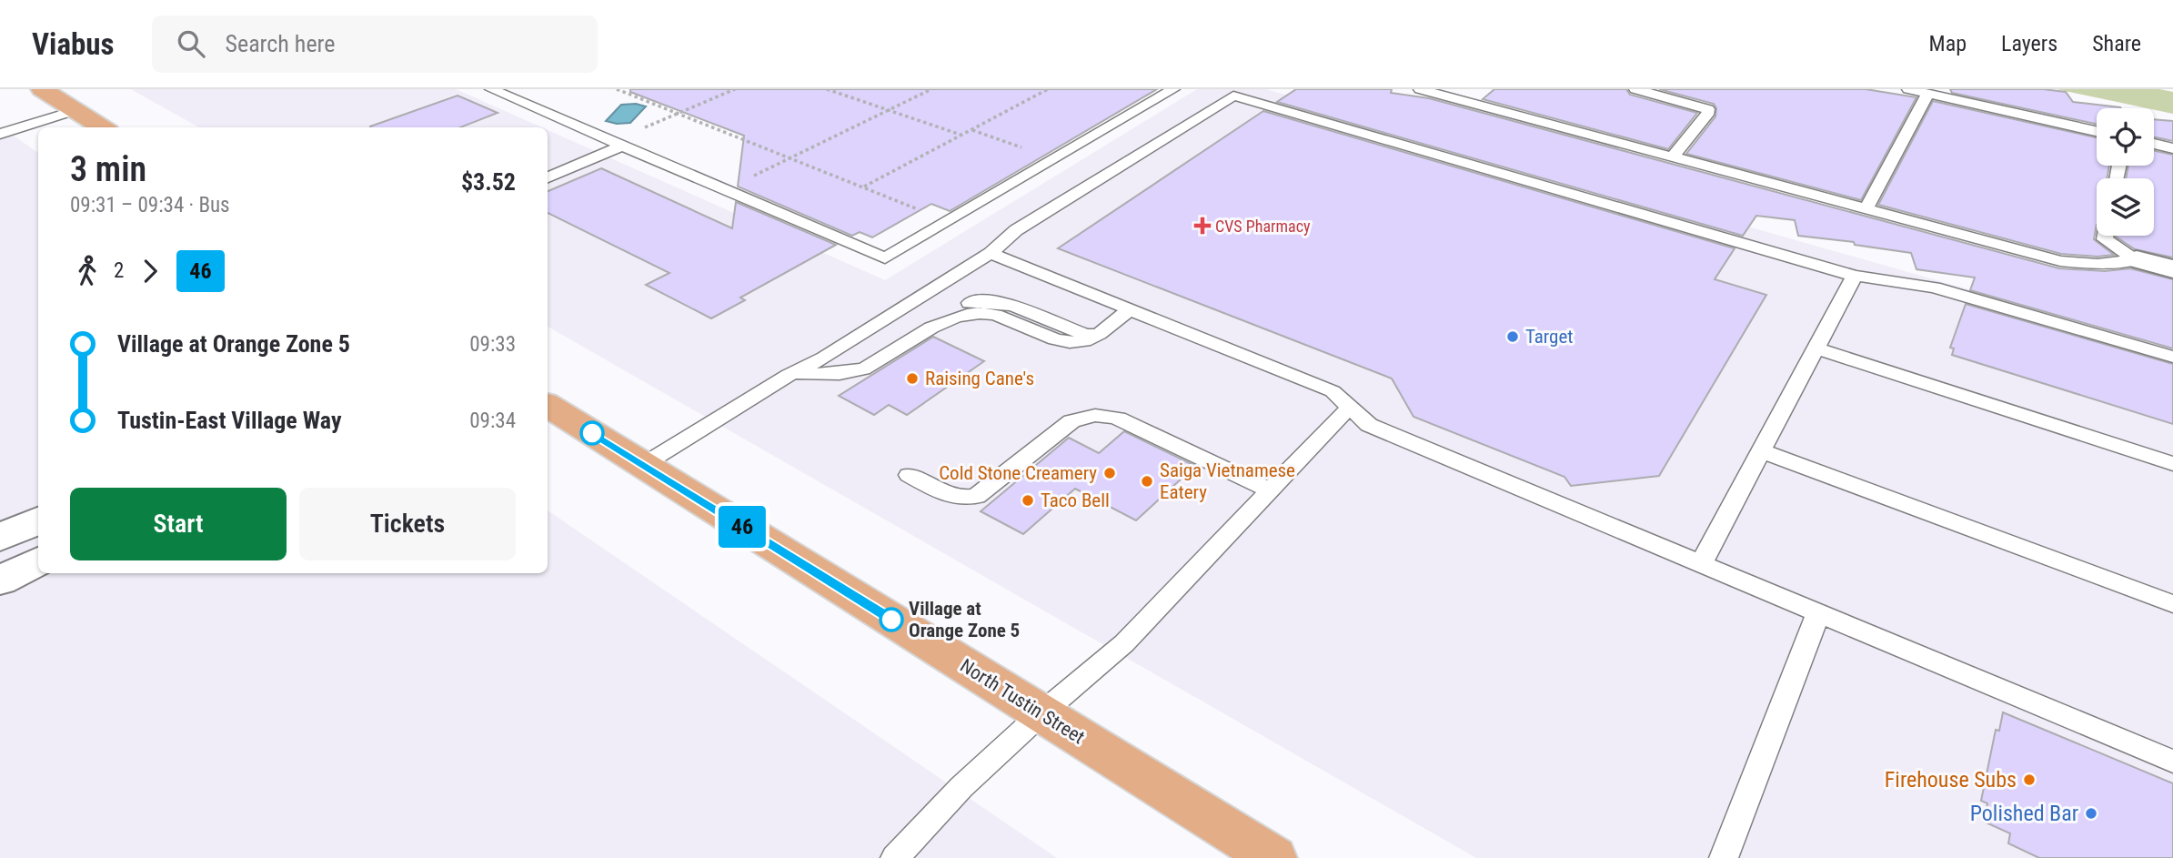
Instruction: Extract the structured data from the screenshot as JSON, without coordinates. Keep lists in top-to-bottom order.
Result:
{
  "streets": {
    "main road": ["North Tustin Street"]
  },
  "places": {
    "health": ["CVS Pharmacy"],
    "other": [
      "Target",
      "Raising Cane's",
      "Cold Stone Creamery",
      "Saiga Vietnamese Eatery",
      "Taco Bell",
      "Village at Orange Zone 5",
      "Firehouse Subs",
      "Polished Bar"
    ]
  },
  "lines": ["bus line 46"],
  "page": {
    "header": "Viabus",
    "search": "Search here",
    "nav": ["Map", "Layers", "Share"],
    "on_map": "46",
    "heading": ["3 min", "09:31 – 09:34 · Bus", "$3.52"],
    "legs": ["2", "46"],
    "list": [
      {
        "name": "Village at Orange Zone 5",
        "value": "09:33"
      },
      {
        "name": "Tustin-East Village Way",
        "value": "09:34"
      }
    ],
    "buttons": ["Start", "Tickets"]
  }
}
